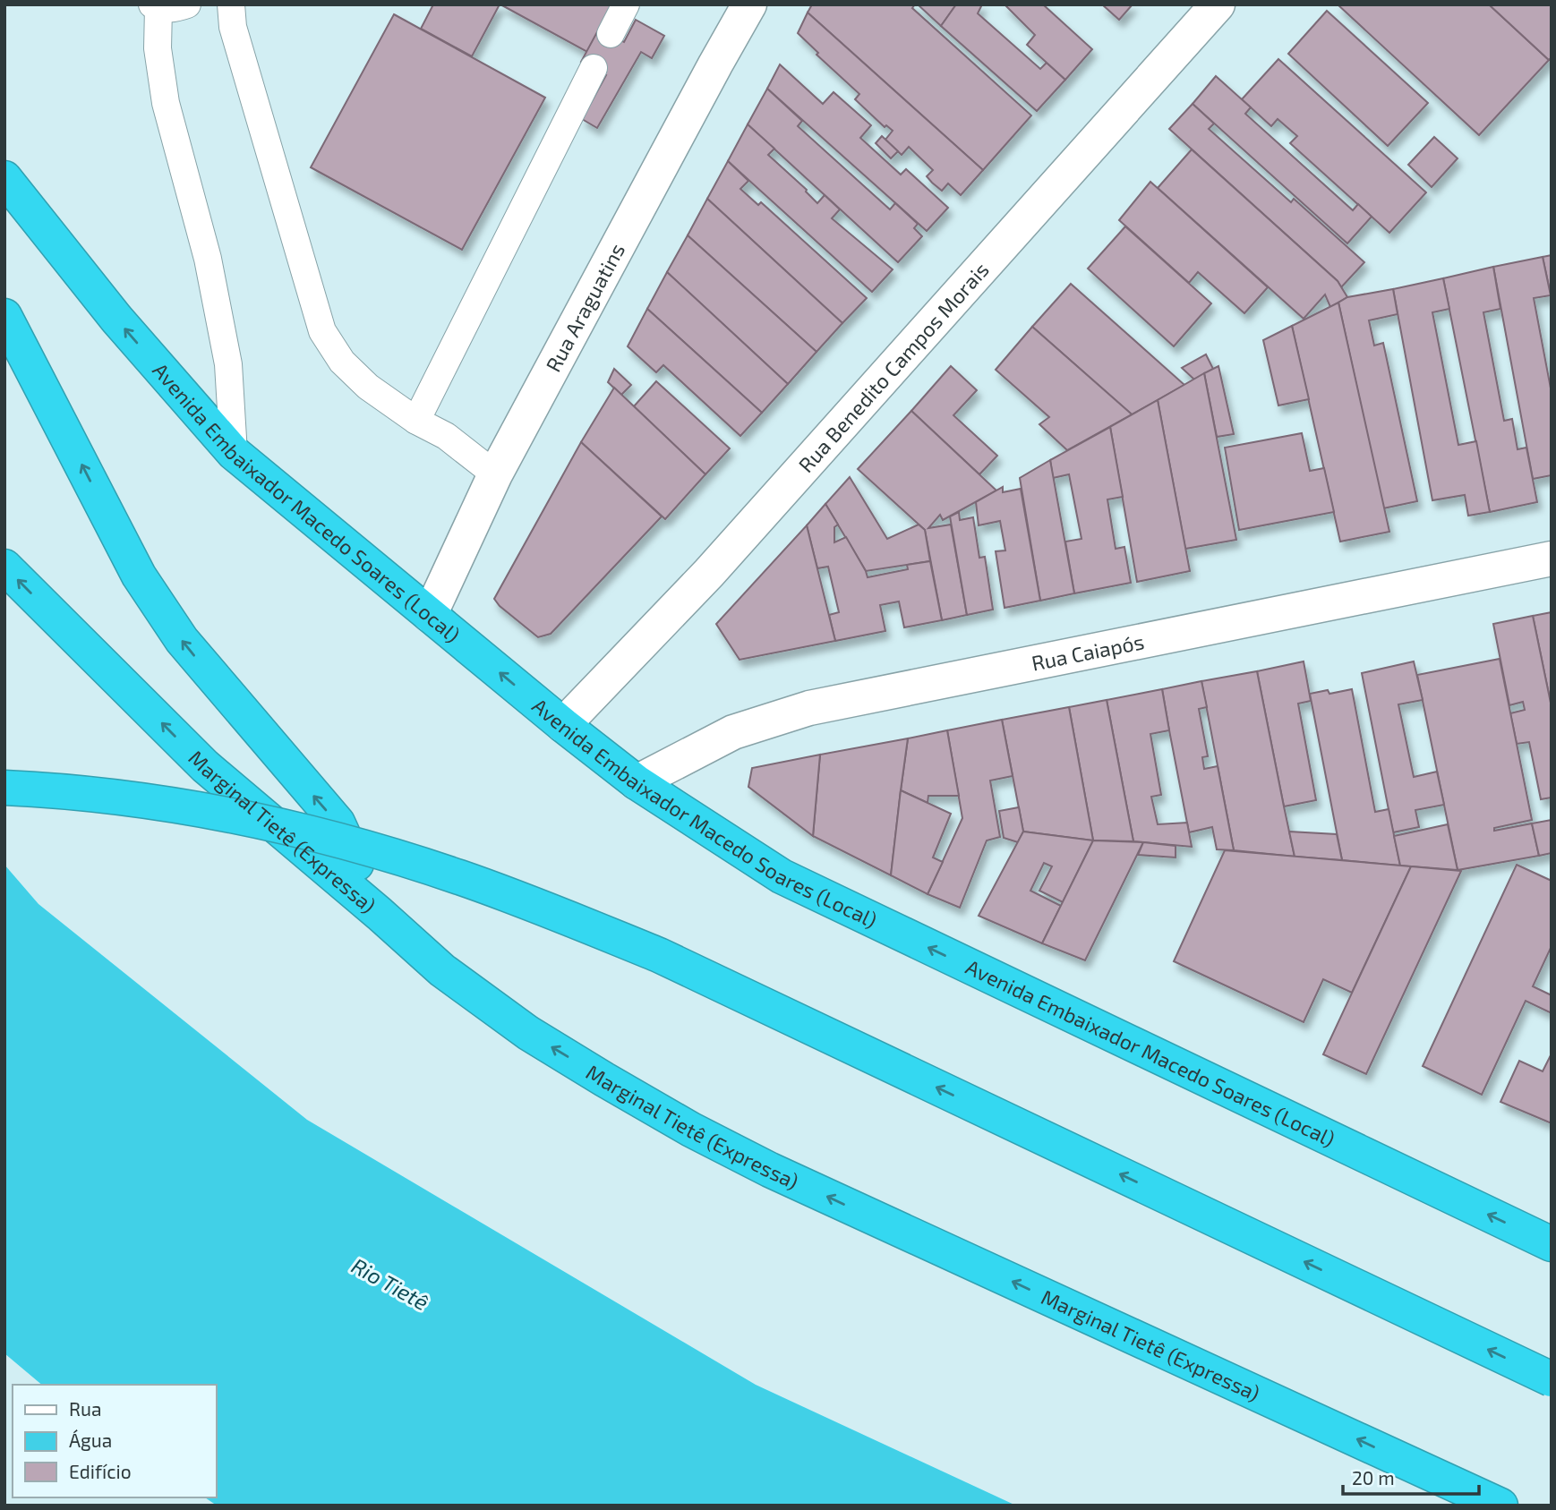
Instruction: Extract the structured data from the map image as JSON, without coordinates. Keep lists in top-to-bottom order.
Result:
{
  "streets": {
    "highway": ["Avenida Embaixador Macedo Soares (Local)", "Marginal Tietê (Expressa)"],
    "street": ["Rua Araguatins", "Rua Benedito Campos Morais", "Rua Caiapós"]
  },
  "crossings": [
    ["Rua Araguatins", "Avenida Embaixador Macedo Soares (Local)"],
    ["Rua Benedito Campos Morais", "Avenida Embaixador Macedo Soares (Local)"],
    ["Avenida Embaixador Macedo Soares (Local)", "Rua Caiapós"]
  ],
  "water": ["Rio Tietê"],
  "legend": ["Rua", "Água", "Edifício"],
  "scale_bar": "20 m"
}
